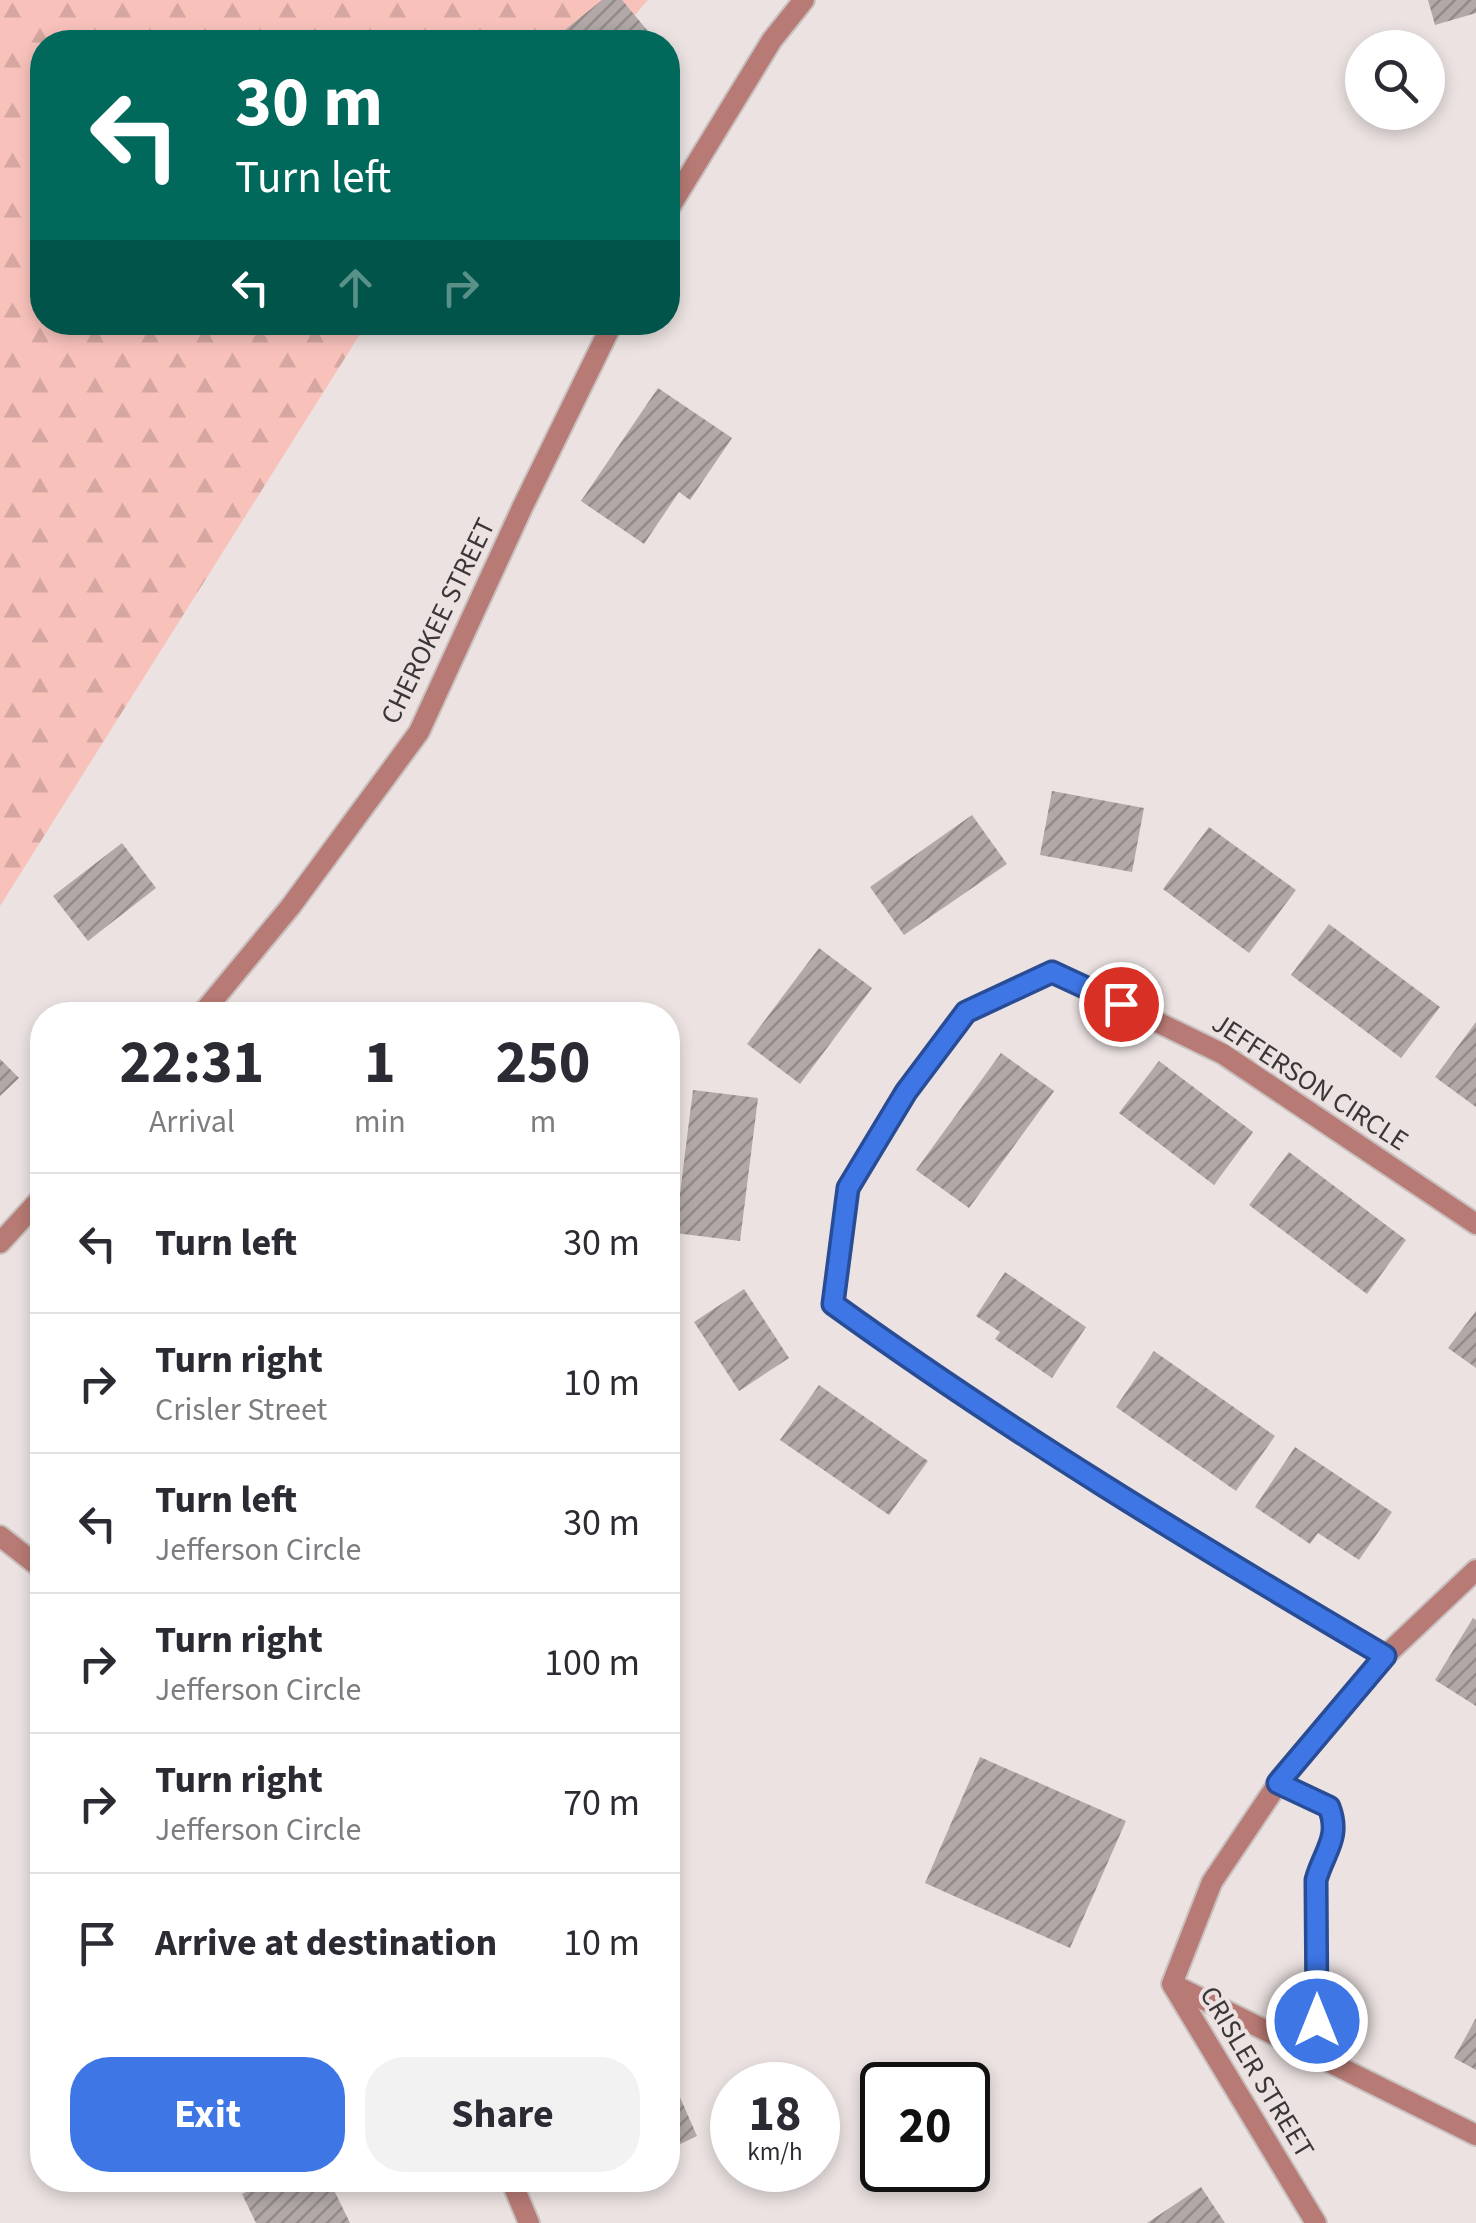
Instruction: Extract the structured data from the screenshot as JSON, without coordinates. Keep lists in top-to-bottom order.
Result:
{
  "streets": {
    "street": ["CHEROKEE STREET", "JEFFERSON CIRCLE", "CRISLER STREET"]
  },
  "crossings": [
    ["JEFFERSON CIRCLE", "CRISLER STREET"]
  ],
  "page": {
    "turn": ["30 m", "Turn left"],
    "eta": [
      "22:31",
      "Arrival",
      "1",
      "min",
      "250",
      "m"
    ],
    "list": [
      {
        "name": "Turn left",
        "value": "30 m"
      },
      {
        "name": "Turn right",
        "note": "Crisler Street",
        "value": "10 m"
      },
      {
        "name": "Turn left",
        "note": "Jefferson Circle",
        "value": "30 m"
      },
      {
        "name": "Turn right",
        "note": "Jefferson Circle",
        "value": "100 m"
      },
      {
        "name": "Turn right",
        "note": "Jefferson Circle",
        "value": "70 m"
      },
      {
        "name": "Arrive at destination",
        "value": "10 m"
      }
    ],
    "buttons": ["Exit", "Share"],
    "speed": "18 km/h",
    "limit": "20"
  }
}
